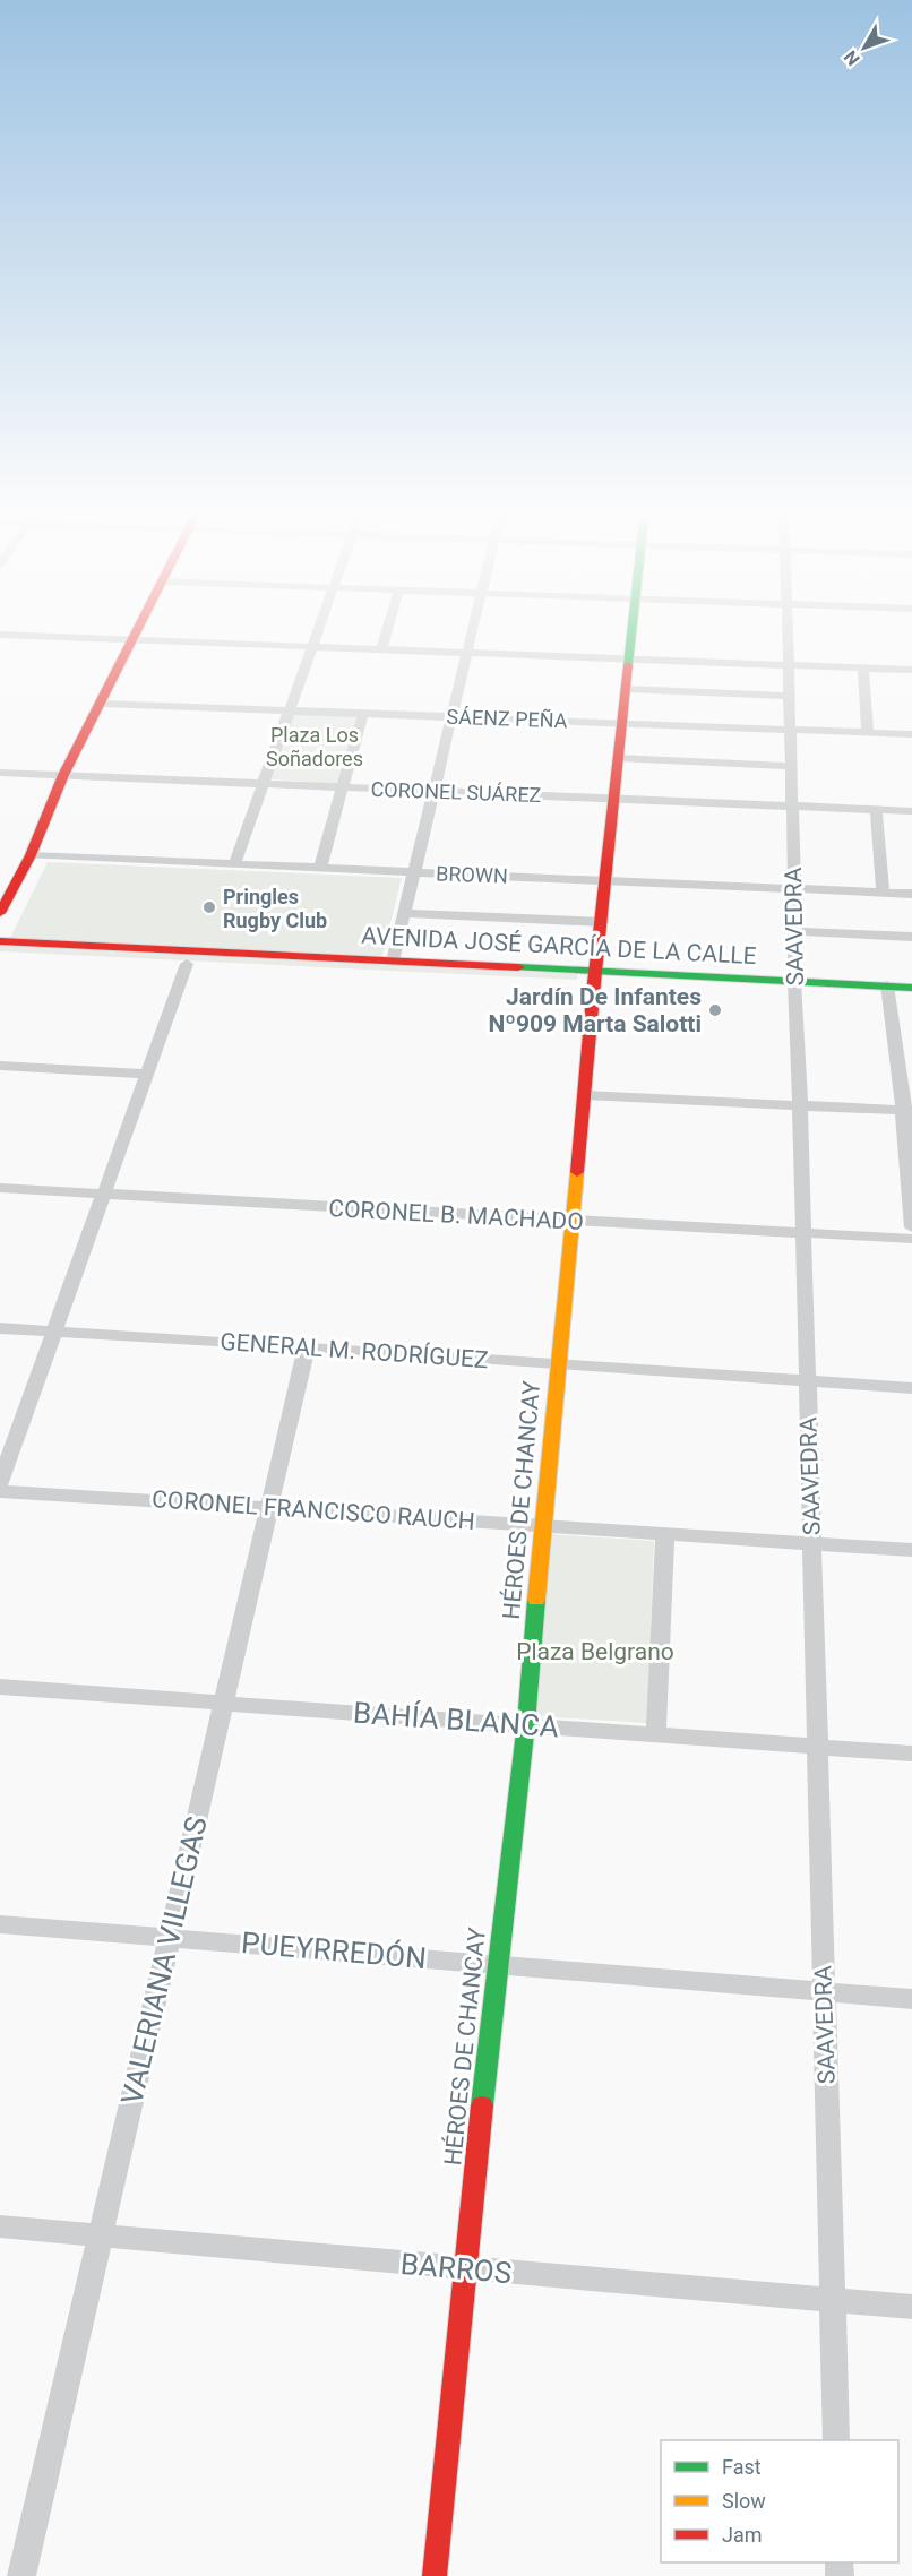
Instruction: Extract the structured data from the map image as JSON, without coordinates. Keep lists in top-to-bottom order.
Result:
{
  "streets": {
    "street": [
      "SÁENZ PEÑA",
      "CORONEL SUÁREZ",
      "BROWN",
      "SAAVEDRA",
      "AVENIDA JOSÉ GARCÍA DE LA CALLE",
      "CORONEL B. MACHADO",
      "GENERAL M. RODRÍGUEZ",
      "HÉROES DE CHANCAY",
      "CORONEL FRANCISCO RAUCH",
      "BAHÍA BLANCA",
      "PUEYRREDÓN",
      "VALERIANA VILLEGAS",
      "BARROS"
    ]
  },
  "crossings": [
    ["SÁENZ PEÑA", "SAAVEDRA"],
    ["SÁENZ PEÑA", "HÉROES DE CHANCAY"],
    ["CORONEL SUÁREZ", "SAAVEDRA"],
    ["CORONEL SUÁREZ", "HÉROES DE CHANCAY"],
    ["BROWN", "SAAVEDRA"],
    ["BROWN", "HÉROES DE CHANCAY"],
    ["SAAVEDRA", "AVENIDA JOSÉ GARCÍA DE LA CALLE"],
    ["SAAVEDRA", "CORONEL B. MACHADO"],
    ["SAAVEDRA", "GENERAL M. RODRÍGUEZ"],
    ["SAAVEDRA", "CORONEL FRANCISCO RAUCH"],
    ["SAAVEDRA", "BAHÍA BLANCA"],
    ["SAAVEDRA", "PUEYRREDÓN"],
    ["SAAVEDRA", "BARROS"],
    ["AVENIDA JOSÉ GARCÍA DE LA CALLE", "HÉROES DE CHANCAY"],
    ["CORONEL B. MACHADO", "HÉROES DE CHANCAY"],
    ["GENERAL M. RODRÍGUEZ", "HÉROES DE CHANCAY"],
    ["GENERAL M. RODRÍGUEZ", "VALERIANA VILLEGAS"],
    ["HÉROES DE CHANCAY", "CORONEL FRANCISCO RAUCH"],
    ["HÉROES DE CHANCAY", "BAHÍA BLANCA"],
    ["HÉROES DE CHANCAY", "PUEYRREDÓN"],
    ["HÉROES DE CHANCAY", "BARROS"],
    ["CORONEL FRANCISCO RAUCH", "VALERIANA VILLEGAS"],
    ["BAHÍA BLANCA", "VALERIANA VILLEGAS"],
    ["PUEYRREDÓN", "VALERIANA VILLEGAS"],
    ["VALERIANA VILLEGAS", "BARROS"]
  ],
  "parks": ["Plaza Los Soñadores", "Plaza Belgrano"],
  "places": ["Pringles Rugby Club", "Jardín De Infantes Nº909 Marta Salotti"],
  "legend": ["Fast", "Slow", "Jam"],
  "north": "bottom left"
}
